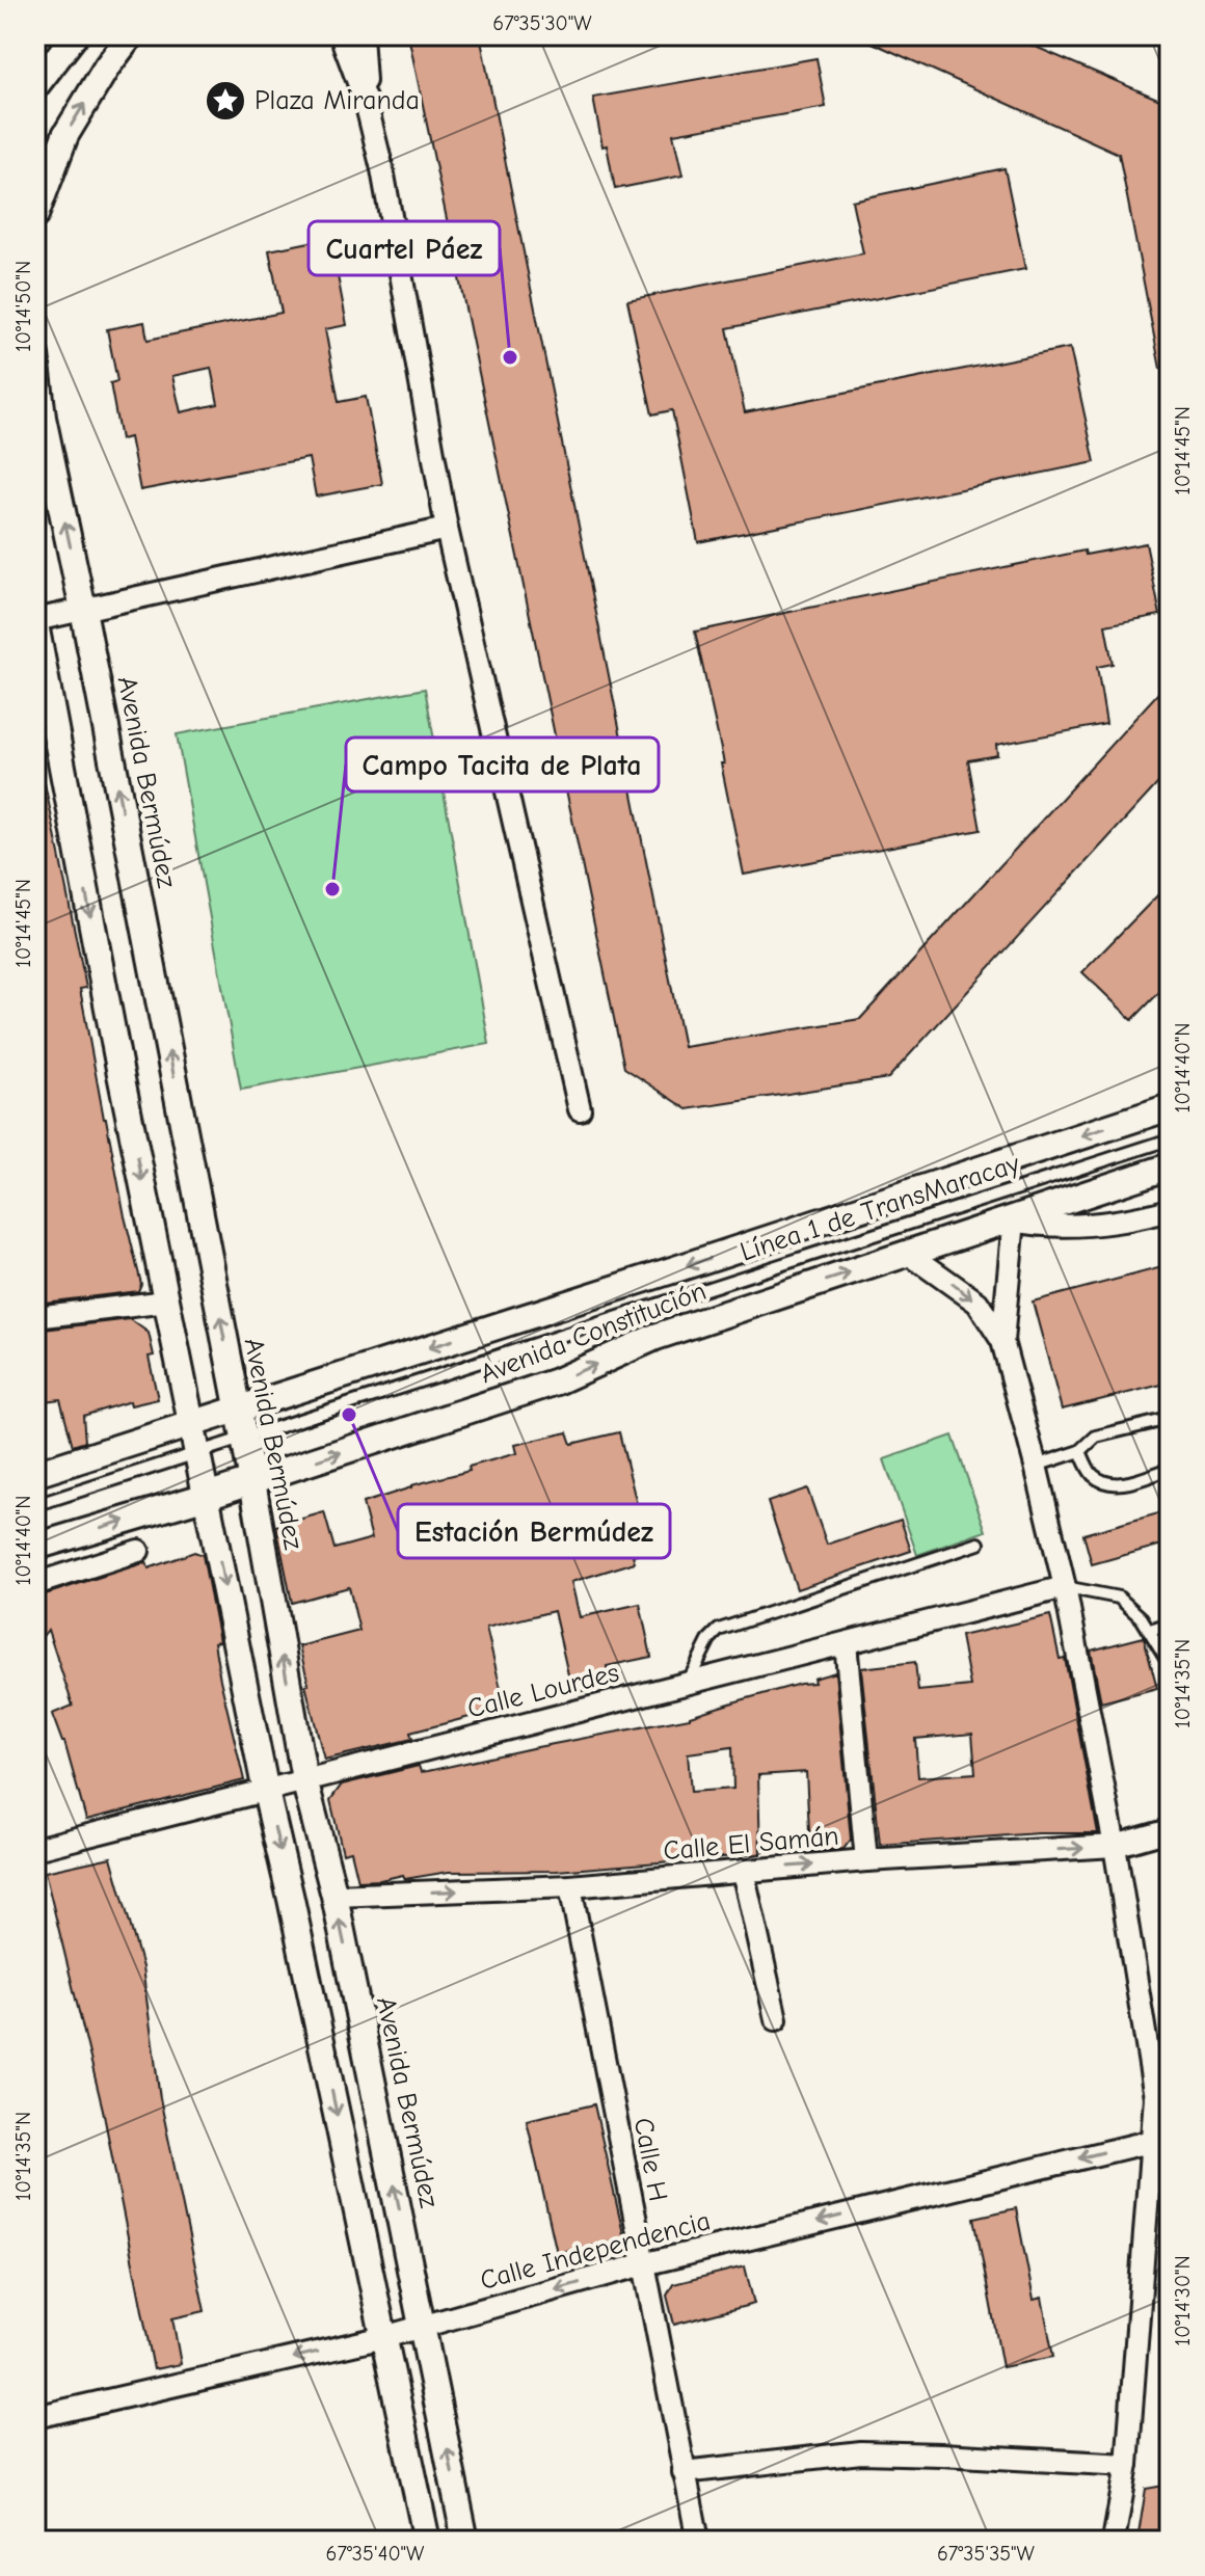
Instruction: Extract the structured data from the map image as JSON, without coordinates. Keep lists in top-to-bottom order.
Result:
{
  "streets": {
    "street": [
      "Avenida Bermúdez",
      "Avenida Constitución",
      "Calle Lourdes",
      "Calle El Samán",
      "Calle H",
      "Calle Independencia"
    ],
    "lane": ["Línea 1 de TransMaracay"]
  },
  "crossings": [
    ["Avenida Bermúdez", "Línea 1 de TransMaracay"],
    ["Avenida Bermúdez", "Avenida Constitución"],
    ["Avenida Bermúdez", "Calle Lourdes"],
    ["Avenida Bermúdez", "Calle El Samán"],
    ["Avenida Bermúdez", "Calle Independencia"],
    ["Calle El Samán", "Calle H"],
    ["Calle H", "Calle Independencia"]
  ],
  "one_way": ["Calle El Samán", "Calle Independencia"],
  "places": {
    "place": ["Plaza Miranda"],
    "other": ["Cuartel Páez", "Campo Tacita de Plata", "Estación Bermúdez"]
  },
  "coordinates": [
    "67°35'30\"W",
    "10°14'50\"N",
    "10°14'45\"N",
    "10°14'40\"N",
    "10°14'35\"N",
    "10°14'30\"N",
    "67°35'40\"W",
    "67°35'35\"W"
  ]
}
